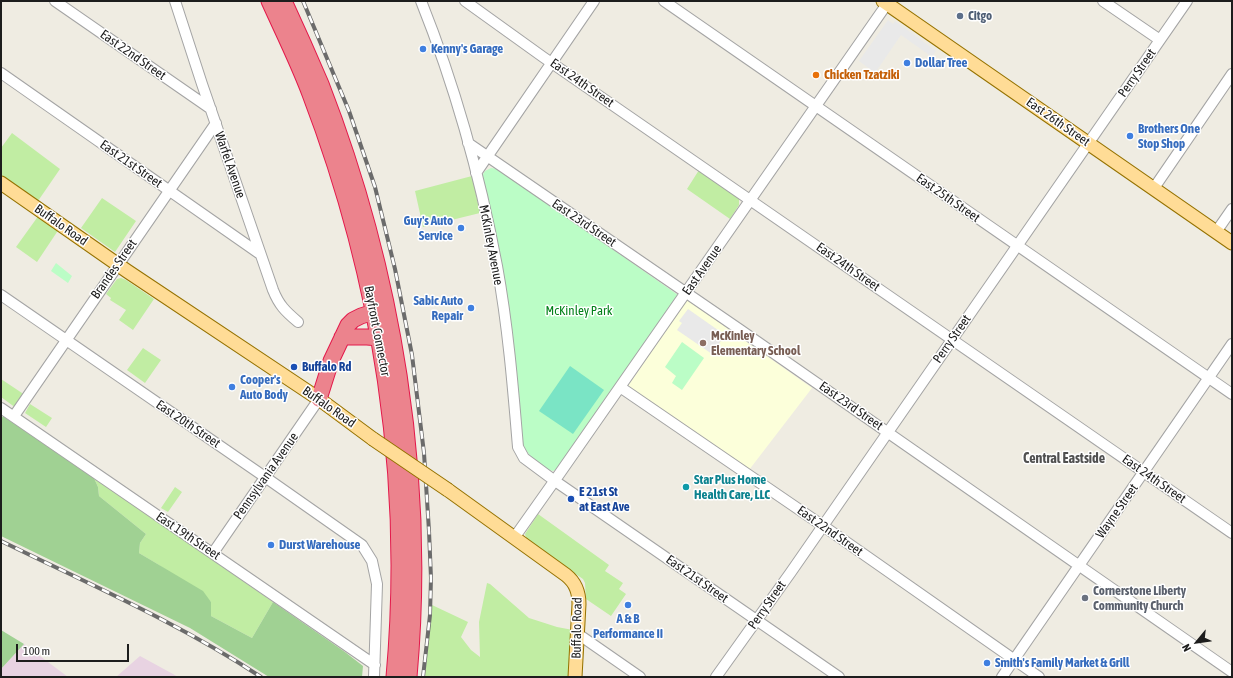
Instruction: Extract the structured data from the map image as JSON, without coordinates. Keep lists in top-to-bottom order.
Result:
{
  "streets": {
    "highway": ["Bayfront Connector"],
    "main road": ["East 26th Street", "Buffalo Road"],
    "street": [
      "East 22nd Street",
      "Perry Street",
      "East 24th Street",
      "East 21st Street",
      "Warfel Avenue",
      "East 25th Street",
      "East 23rd Street",
      "McKinley Avenue",
      "Brandes Street",
      "East Avenue",
      "East 20th Street",
      "Pennsylvania Avenue",
      "Wayne Street",
      "East 19th Street"
    ]
  },
  "crossings": [
    ["East 22nd Street", "Perry Street"],
    ["East 22nd Street", "Warfel Avenue"],
    ["East 22nd Street", "East Avenue"],
    ["East 22nd Street", "Wayne Street"],
    ["Perry Street", "East 24th Street"],
    ["Perry Street", "East 26th Street"],
    ["Perry Street", "East 21st Street"],
    ["Perry Street", "East 25th Street"],
    ["Perry Street", "East 23rd Street"],
    ["East 24th Street", "East Avenue"],
    ["East 24th Street", "Wayne Street"],
    ["East 26th Street", "East Avenue"],
    ["East 21st Street", "Warfel Avenue"],
    ["East 21st Street", "McKinley Avenue"],
    ["East 21st Street", "Brandes Street"],
    ["East 21st Street", "East Avenue"],
    ["Warfel Avenue", "Brandes Street"],
    ["East 25th Street", "East Avenue"],
    ["East 25th Street", "Wayne Street"],
    ["East 23rd Street", "McKinley Avenue"],
    ["East 23rd Street", "East Avenue"],
    ["East 23rd Street", "Wayne Street"],
    ["Buffalo Road", "Brandes Street"],
    ["Buffalo Road", "East Avenue"],
    ["Buffalo Road", "Pennsylvania Avenue"],
    ["McKinley Avenue", "East Avenue"],
    ["Brandes Street", "East 20th Street"],
    ["Brandes Street", "East 19th Street"],
    ["East 20th Street", "Pennsylvania Avenue"],
    ["East 20th Street", "East 19th Street"],
    ["Pennsylvania Avenue", "East 19th Street"]
  ],
  "districts": ["Central Eastside"],
  "parks": ["McKinley Park"],
  "places": [
    "Citgo",
    "Kenny's Garage",
    "Dollar Tree",
    "Chicken Tzatziki",
    "Brothers One Stop Shop",
    "Guy's Auto Service",
    "Sabic Auto Repair",
    "McKinley Elementary School",
    "Buffalo Rd",
    "Cooper's Auto Body",
    "Star Plus Home Health Care, LLC",
    "E 21st St at East Ave",
    "Durst Warehouse",
    "Cornerstone Liberty Community Church",
    "A & B Performance II",
    "Smith's Family Market & Grill"
  ],
  "scale_bar": "100 m",
  "north": "bottom left"
}
